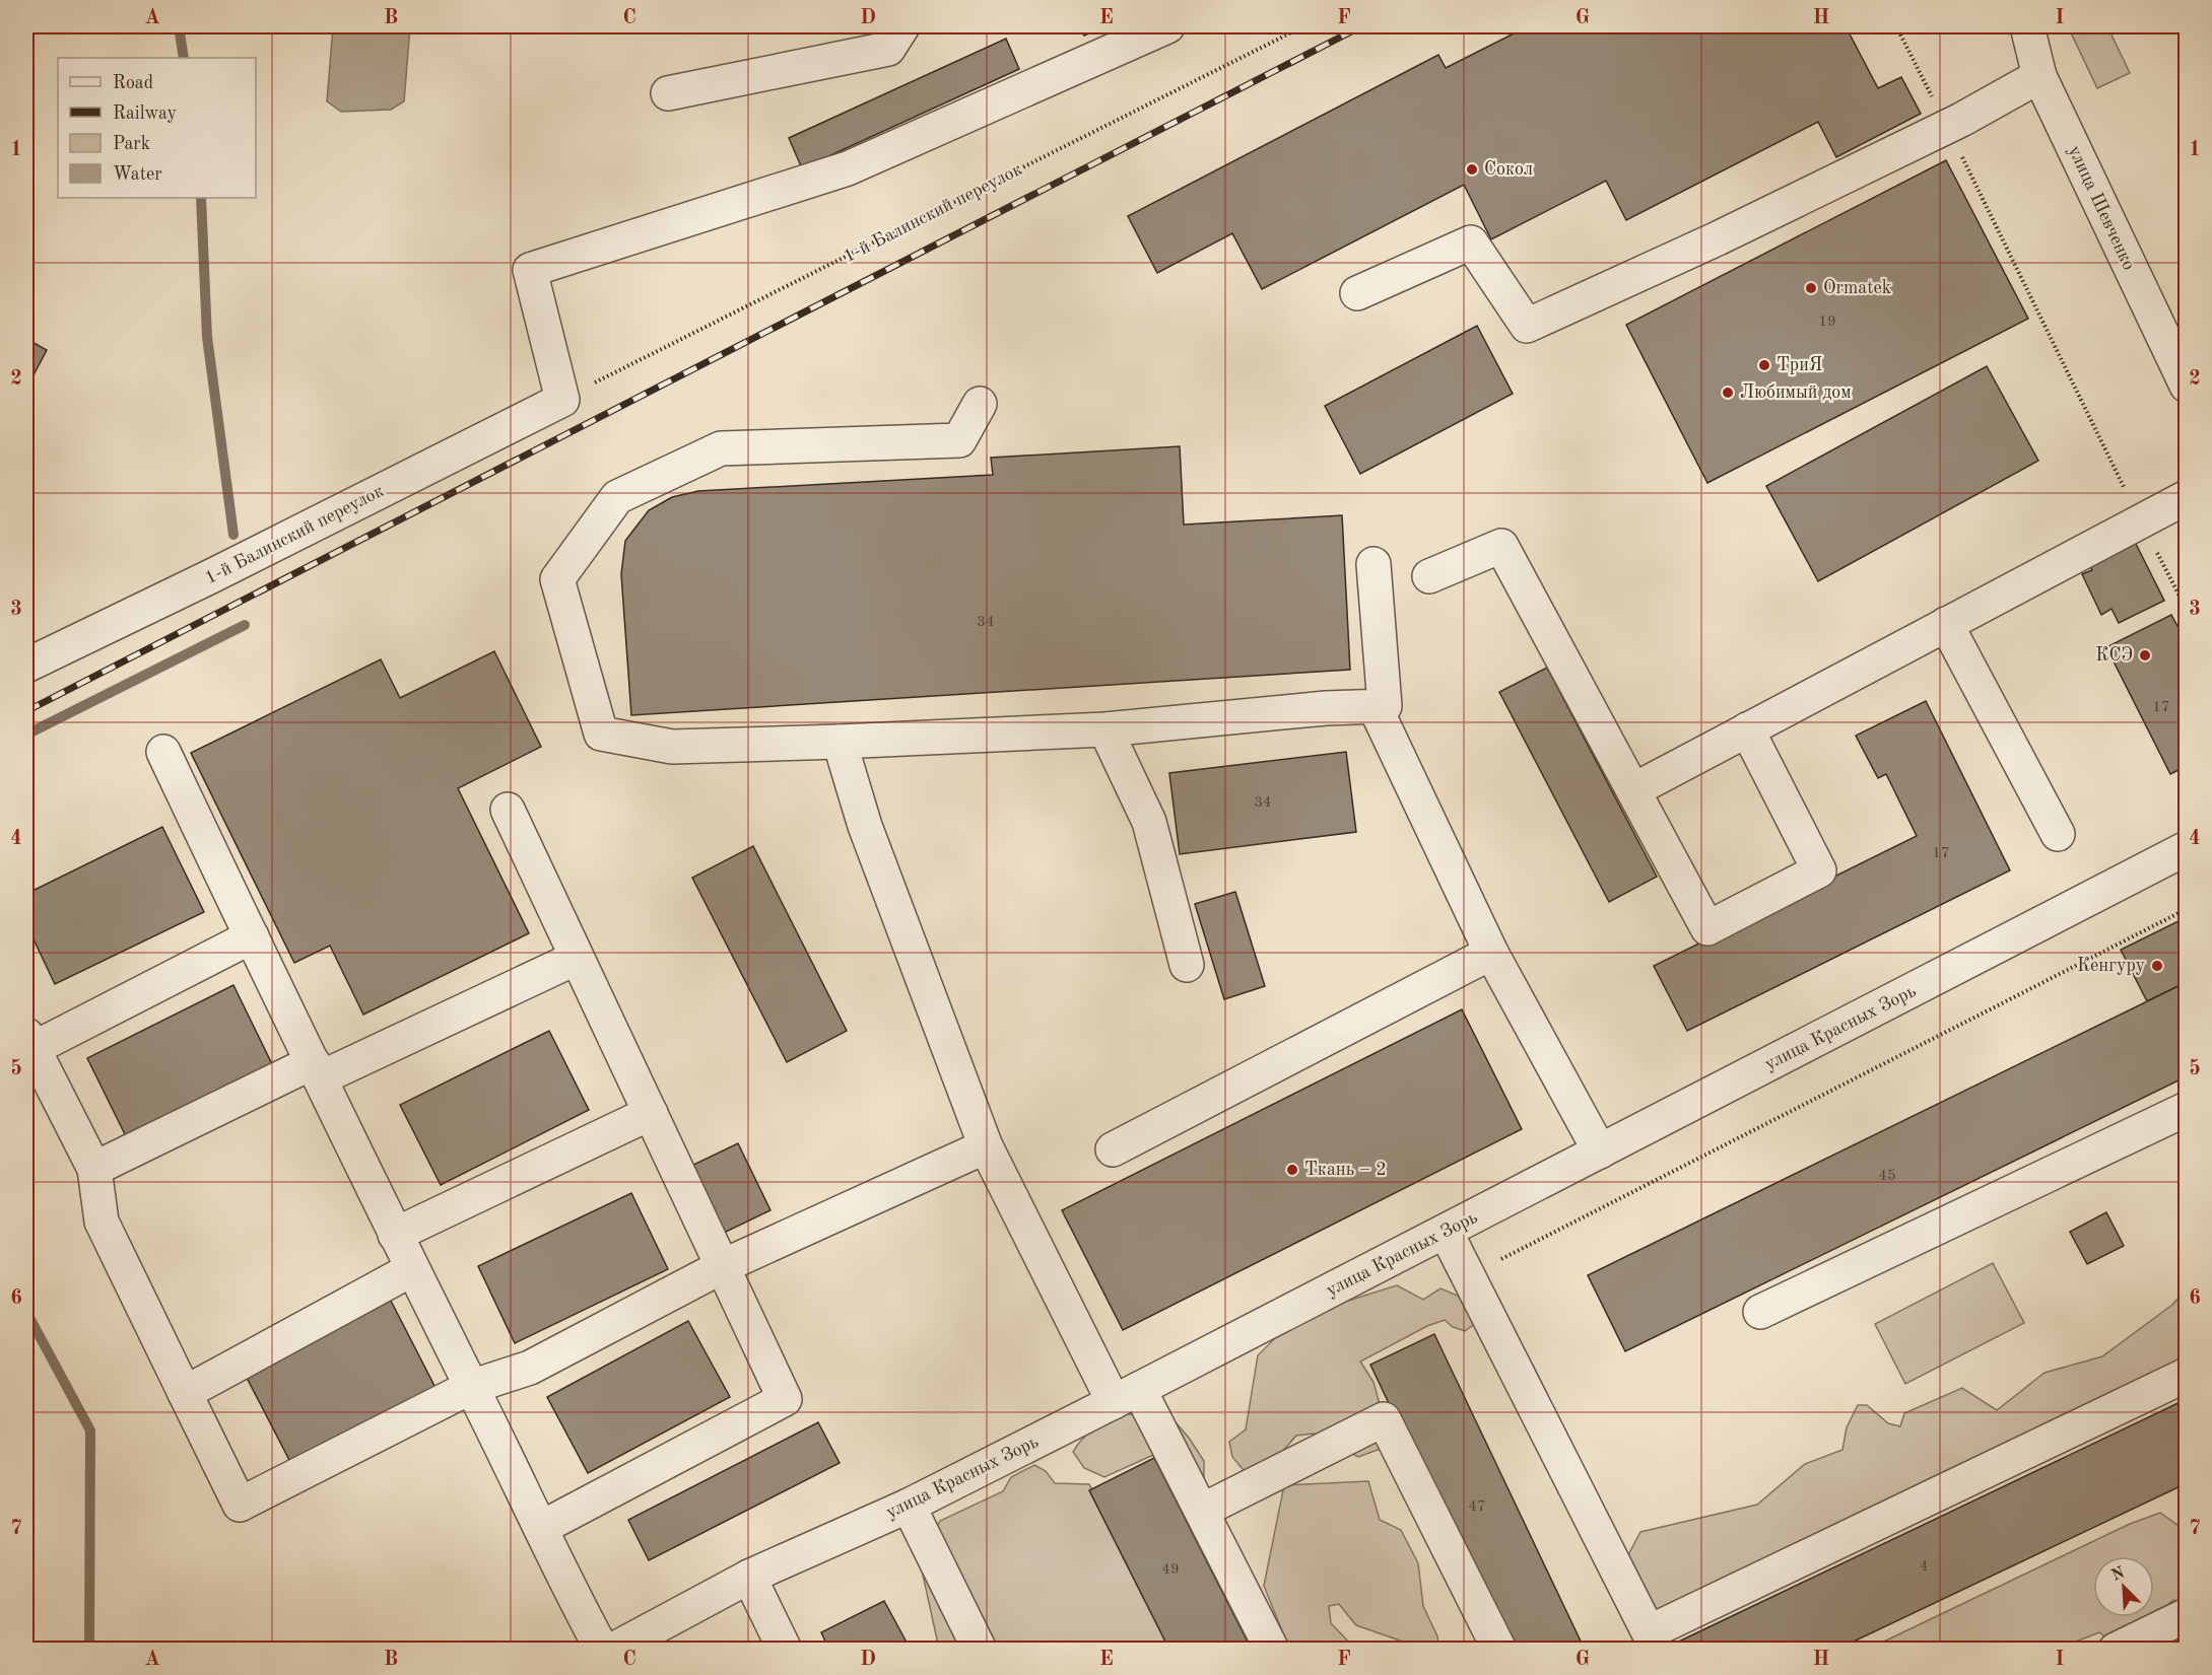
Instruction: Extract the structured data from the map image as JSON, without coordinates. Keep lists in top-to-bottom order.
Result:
{
  "streets": {
    "street": ["улица Шевченко", "1-й Балинский переулок", "улица Красных Зорь"]
  },
  "places": [
    "Сокол",
    "Ormatek",
    "ТриЯ",
    "Любимый дом",
    "КСЭ",
    "Кенгуру",
    "Ткань – 2"
  ],
  "house_numbers": [
    "19",
    "34",
    "17",
    "34",
    "17",
    "45",
    "47",
    "4",
    "49"
  ],
  "legend": [
    "Road",
    "Railway",
    "Park",
    "Water"
  ],
  "north": "top left",
  "grid": {
    "columns": [
      "A",
      "B",
      "C",
      "D",
      "E",
      "F",
      "G",
      "H",
      "I"
    ],
    "rows": [
      "1",
      "2",
      "3",
      "4",
      "5",
      "6",
      "7"
    ]
  }
}
